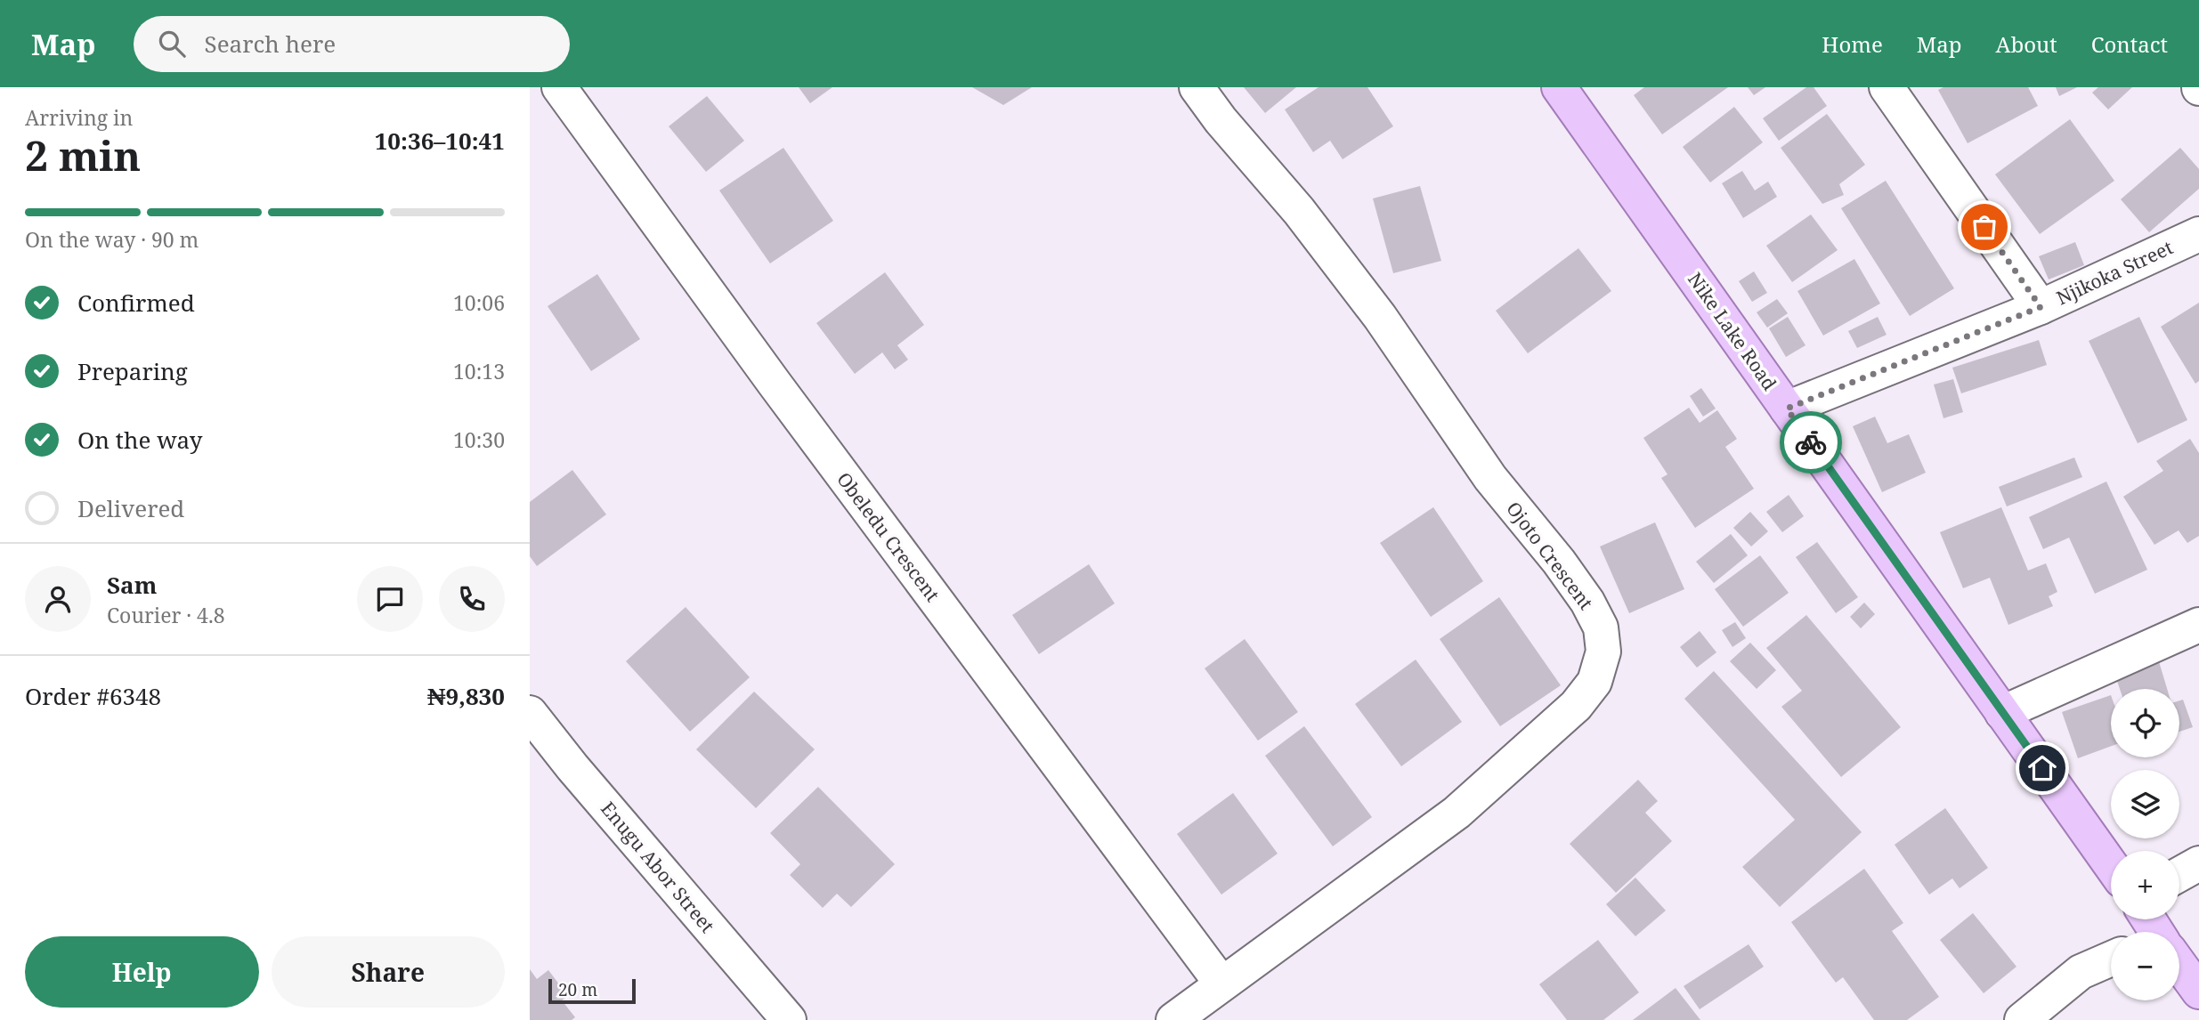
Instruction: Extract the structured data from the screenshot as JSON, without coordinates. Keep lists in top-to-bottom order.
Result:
{
  "streets": {
    "main road": ["Nike Lake Road"],
    "street": [
      "Njikoka Street",
      "Obeledu Crescent",
      "Ojoto Crescent",
      "Enugu Abor Street"
    ]
  },
  "crossings": [
    ["Njikoka Street", "Nike Lake Road"],
    ["Obeledu Crescent", "Ojoto Crescent"]
  ],
  "scale_bar": "20 m",
  "page": {
    "header": "Map",
    "search": "Search here",
    "nav": [
      "Home",
      "Map",
      "About",
      "Contact"
    ],
    "heading": ["2 min", "Arriving in", "10:36–10:41"],
    "panel": [
      "Sam",
      "Courier · 4.8",
      "Order #6348",
      "₦9,830"
    ],
    "bar": "On the way · 90 m",
    "list": [
      ["Confirmed", "10:06"],
      ["Preparing", "10:13"],
      ["On the way", "10:30"],
      "Delivered"
    ],
    "map_buttons": ["+", "−"],
    "buttons": ["Help", "Share"],
    "scale": "20 m"
  }
}
